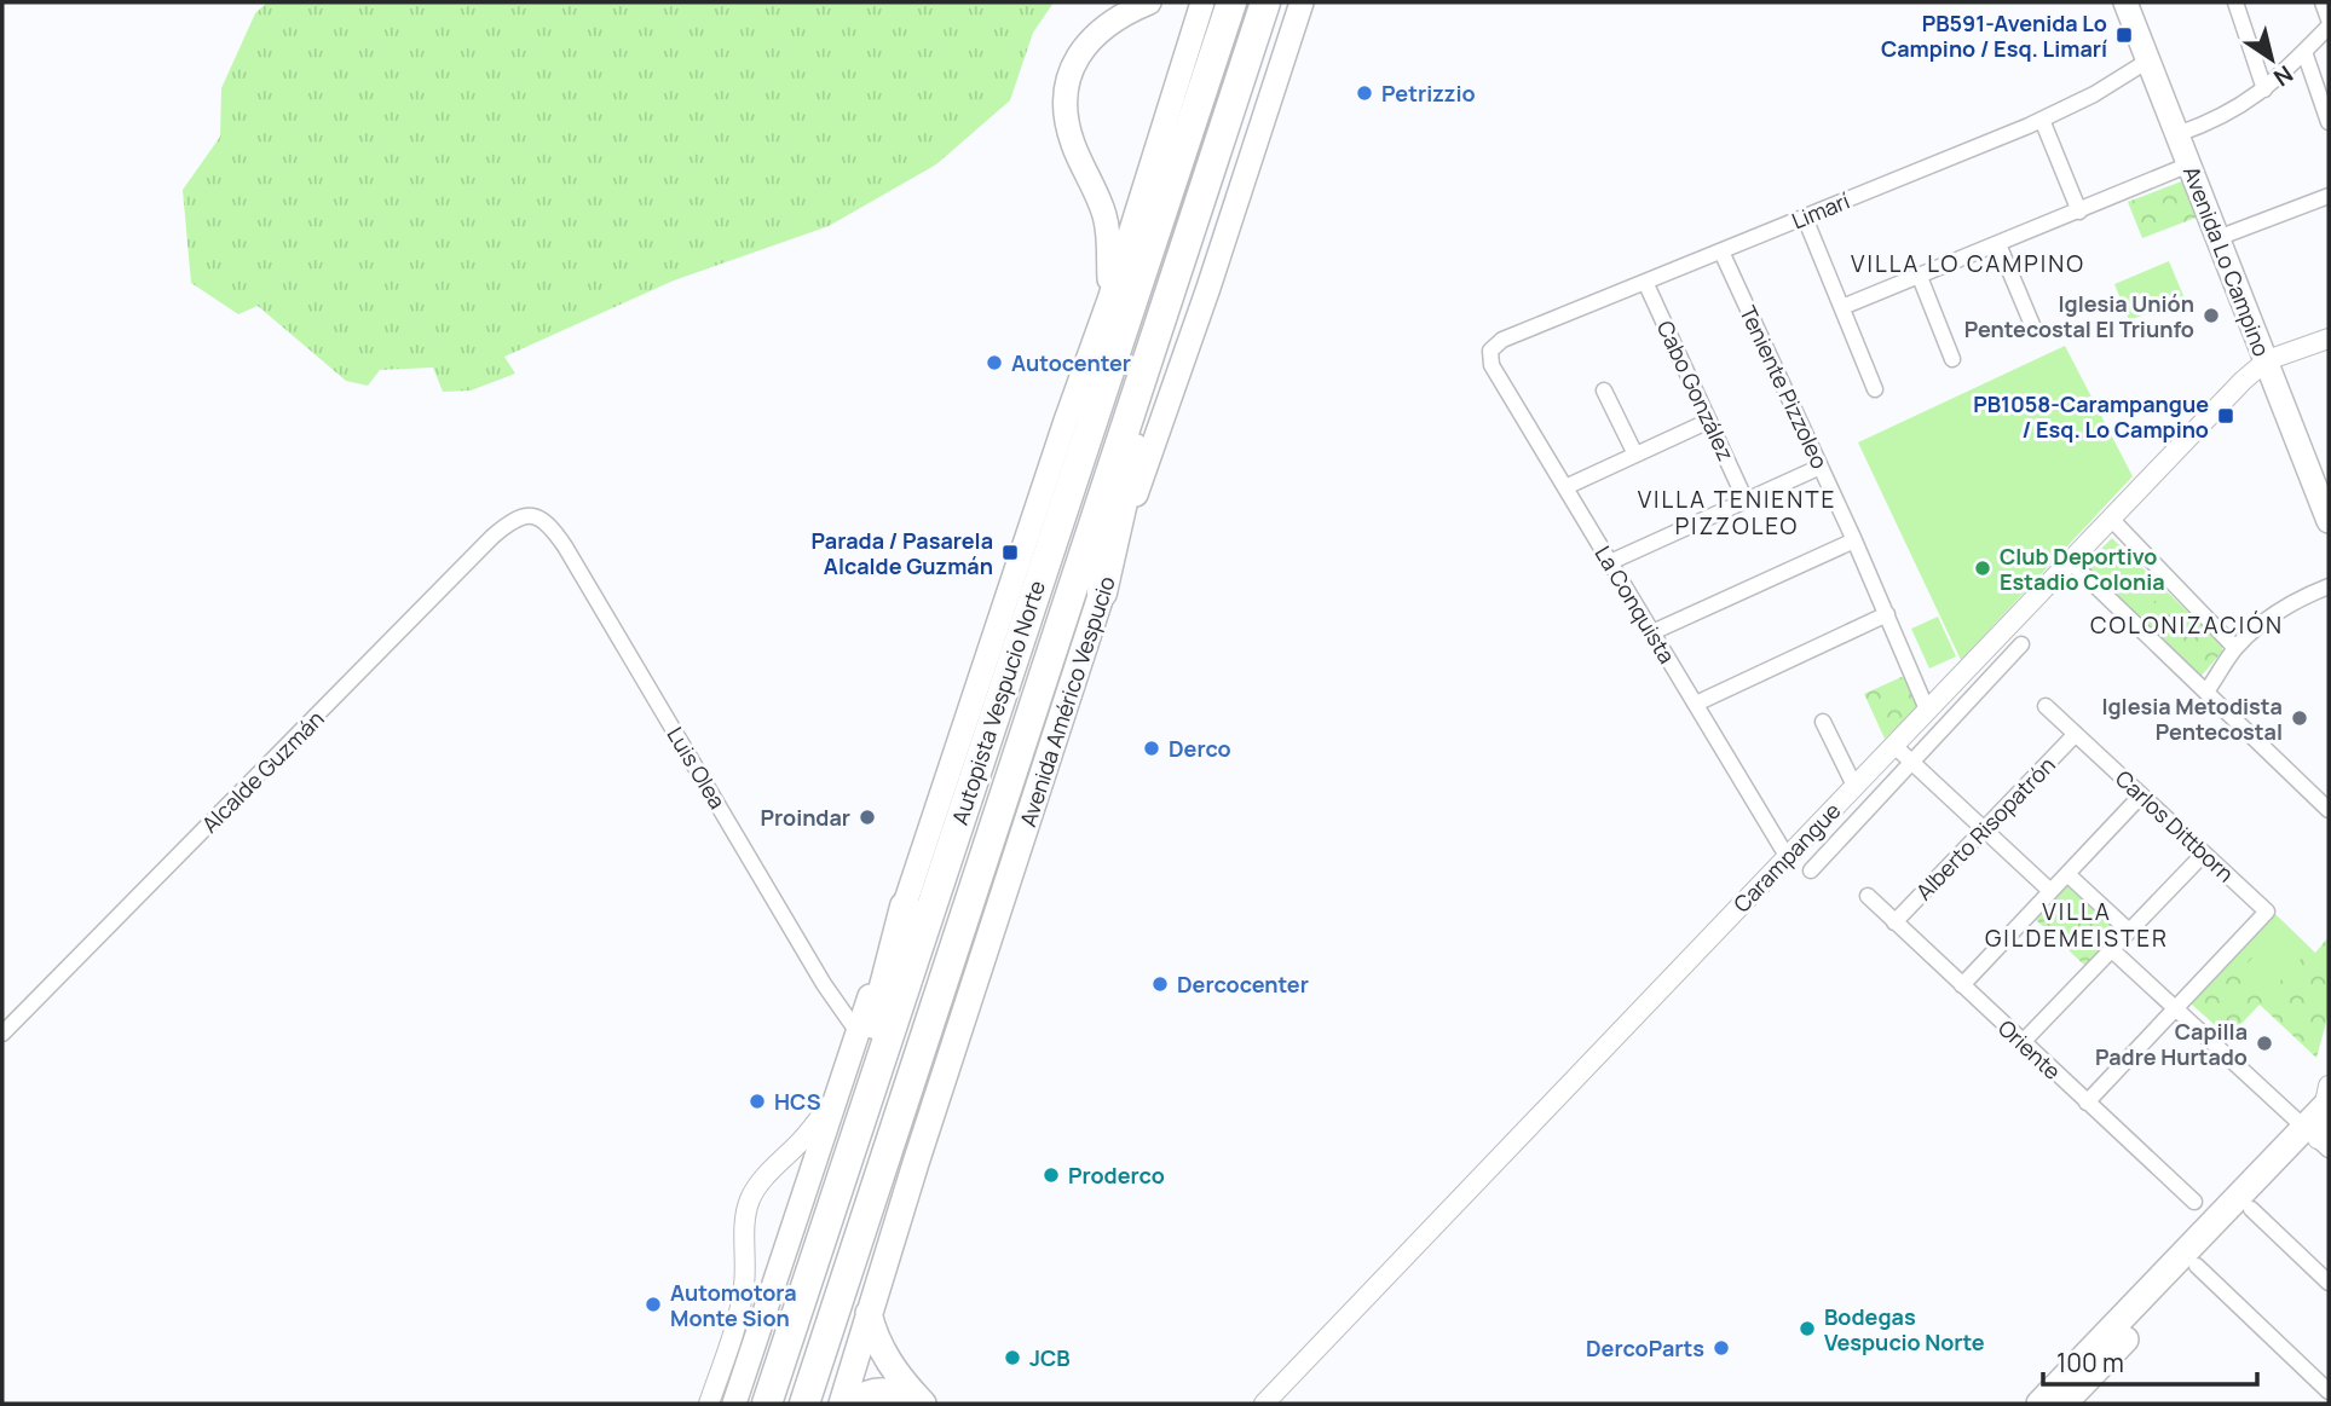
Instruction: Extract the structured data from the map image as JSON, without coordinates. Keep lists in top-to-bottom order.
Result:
{
  "streets": {
    "highway": ["Autopista Vespucio Norte"],
    "main road": ["Avenida Lo Campino", "Avenida Américo Vespucio"],
    "street": [
      "Limarí",
      "Teniente Pizzoleo",
      "Cabo González",
      "La Conquista",
      "Luis Olea",
      "Alcalde Guzmán",
      "Carlos Dittborn",
      "Alberto Risopatrón",
      "Carampangue",
      "Oriente"
    ]
  },
  "crossings": [
    ["Limarí", "Avenida Lo Campino"],
    ["Limarí", "Teniente Pizzoleo"],
    ["Limarí", "Cabo González"],
    ["Limarí", "La Conquista"],
    ["Avenida Lo Campino", "Carampangue"],
    ["Teniente Pizzoleo", "Carampangue"],
    ["La Conquista", "Carampangue"],
    ["Luis Olea", "Alcalde Guzmán"],
    ["Carlos Dittborn", "Alberto Risopatrón"],
    ["Alberto Risopatrón", "Oriente"]
  ],
  "districts": [
    "VILLA LO CAMPINO",
    "VILLA TENIENTE PIZZOLEO",
    "COLONIZACIÓN",
    "VILLA GILDEMEISTER"
  ],
  "places": {
    "transit": ["PB591-Avenida Lo Campino / Esq. Limarí", "PB1058-Carampangue / Esq. Lo Campino", "Parada / Pasarela Alcalde Guzmán"],
    "other": [
      "Petrizzio",
      "Iglesia Unión Pentecostal El Triunfo",
      "Autocenter",
      "Club Deportivo Estadio Colonia",
      "Iglesia Metodista Pentecostal",
      "Derco",
      "Proindar",
      "Dercocenter",
      "Capilla Padre Hurtado",
      "HCS",
      "Proderco",
      "Automotora Monte Sion",
      "Bodegas Vespucio Norte",
      "DercoParts",
      "JCB"
    ]
  },
  "scale_bar": "100 m",
  "north": "bottom right"
}
